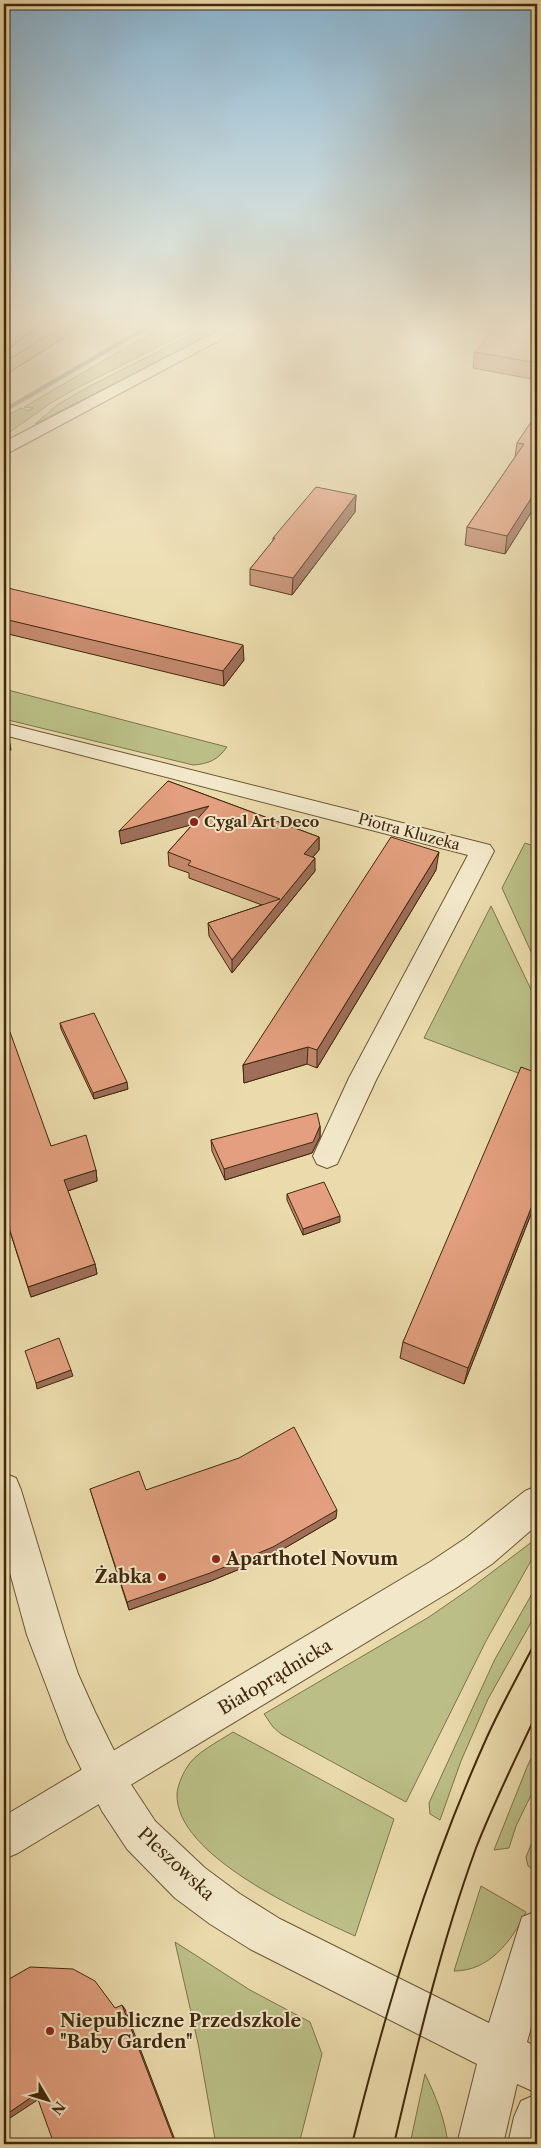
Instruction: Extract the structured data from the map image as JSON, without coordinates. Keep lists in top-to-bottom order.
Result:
{
  "streets": {
    "street": ["Piotra Kluzeka", "Białoprądnicka", "Pleszowska"]
  },
  "crossings": [
    ["Białoprądnicka", "Pleszowska"]
  ],
  "places": [
    "Cygal Art Deco",
    "Aparthotel Novum",
    "Żabka",
    "Niepubliczne Przedszkole \"Baby Garden\""
  ],
  "north": "bottom right"
}
